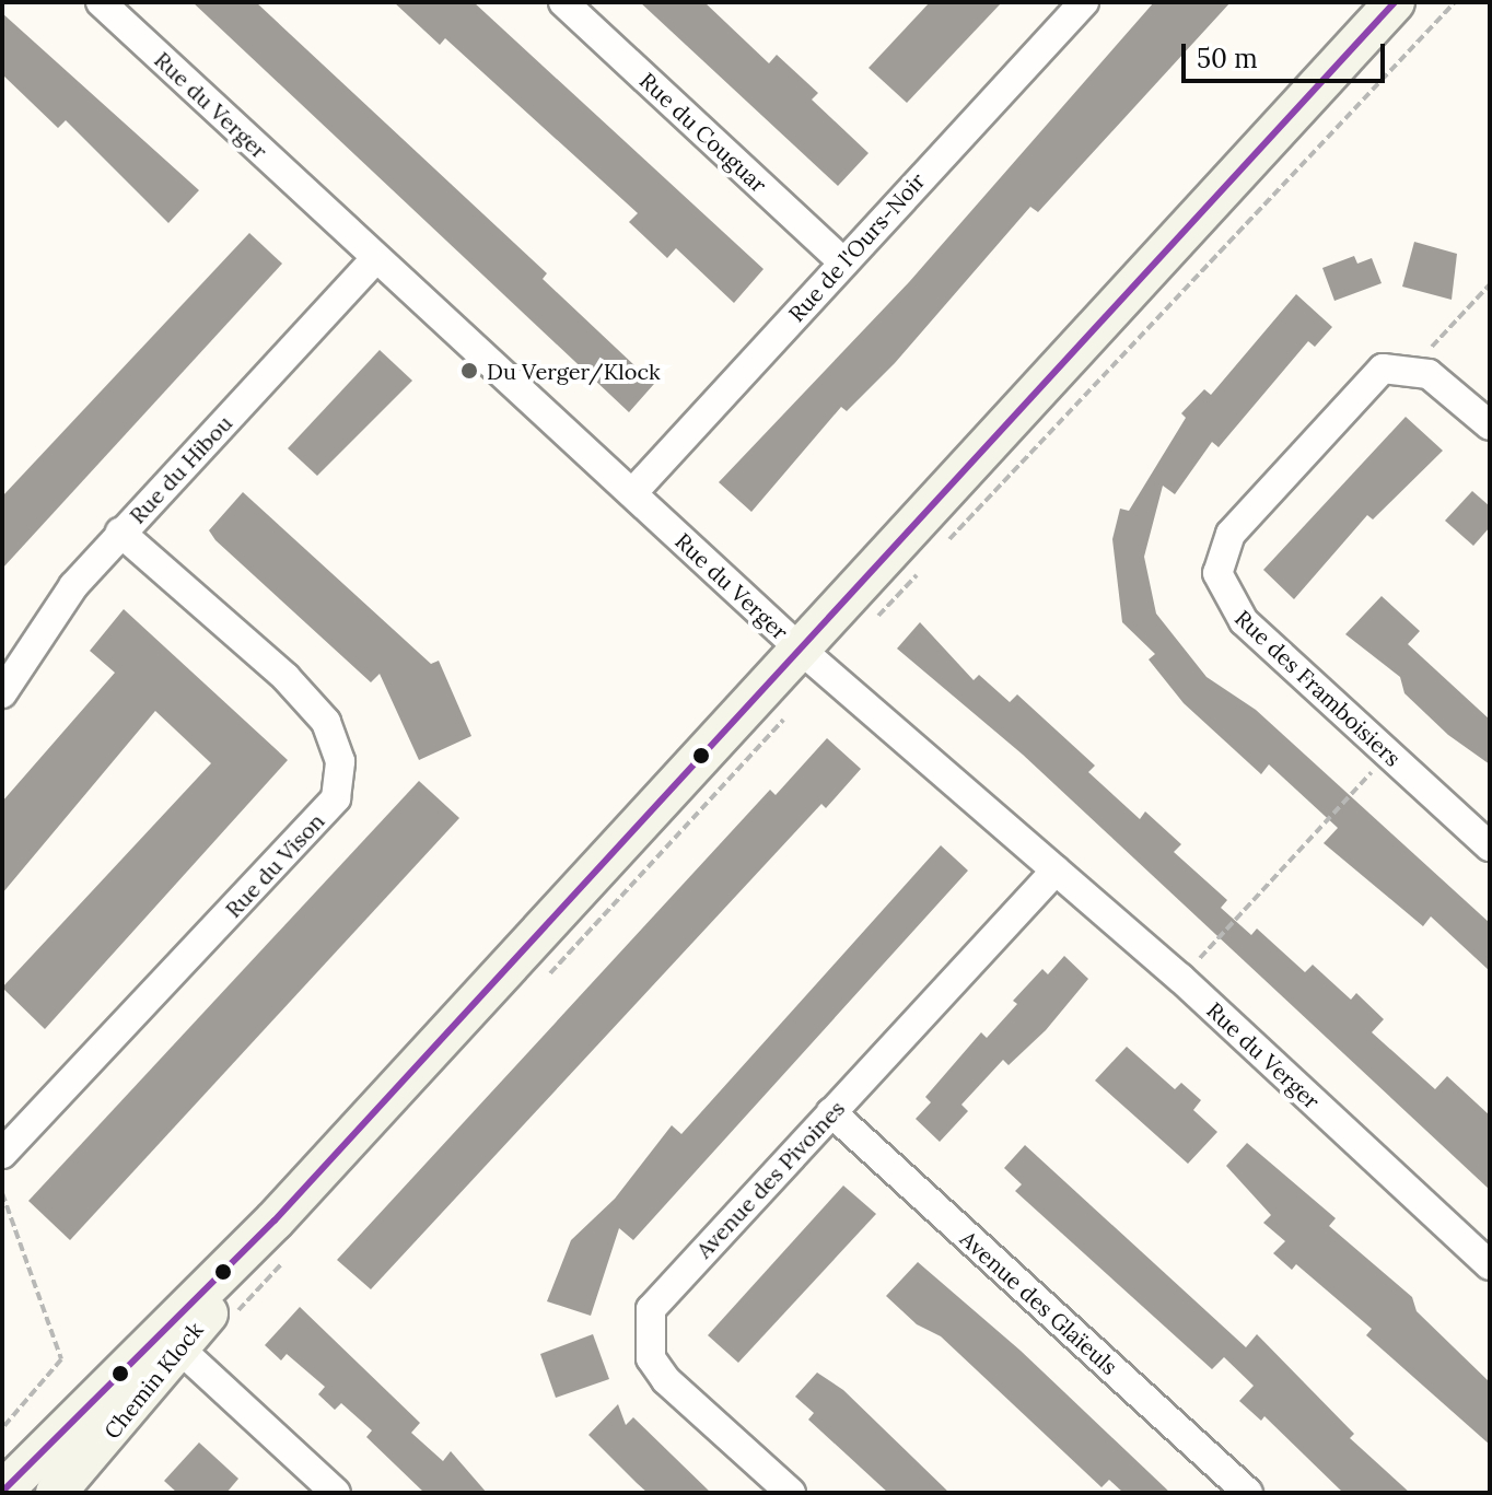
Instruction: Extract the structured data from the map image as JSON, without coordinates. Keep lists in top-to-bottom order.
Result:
{
  "streets": {
    "main road": ["Chemin Klock"],
    "street": [
      "Rue du Verger",
      "Rue du Couguar",
      "Rue de l'Ours-Noir",
      "Rue du Hibou",
      "Rue des Framboisiers",
      "Rue du Vison",
      "Avenue des Pivoines",
      "Avenue des Glaïeuls"
    ]
  },
  "crossings": [
    ["Rue du Verger", "Rue de l'Ours-Noir"],
    ["Rue du Verger", "Rue du Hibou"],
    ["Rue du Verger", "Avenue des Pivoines"],
    ["Rue du Verger", "Chemin Klock"],
    ["Rue du Couguar", "Rue de l'Ours-Noir"],
    ["Rue du Hibou", "Rue du Vison"],
    ["Avenue des Pivoines", "Avenue des Glaïeuls"]
  ],
  "places": ["Du Verger/Klock"],
  "scale_bar": "50 m"
}
